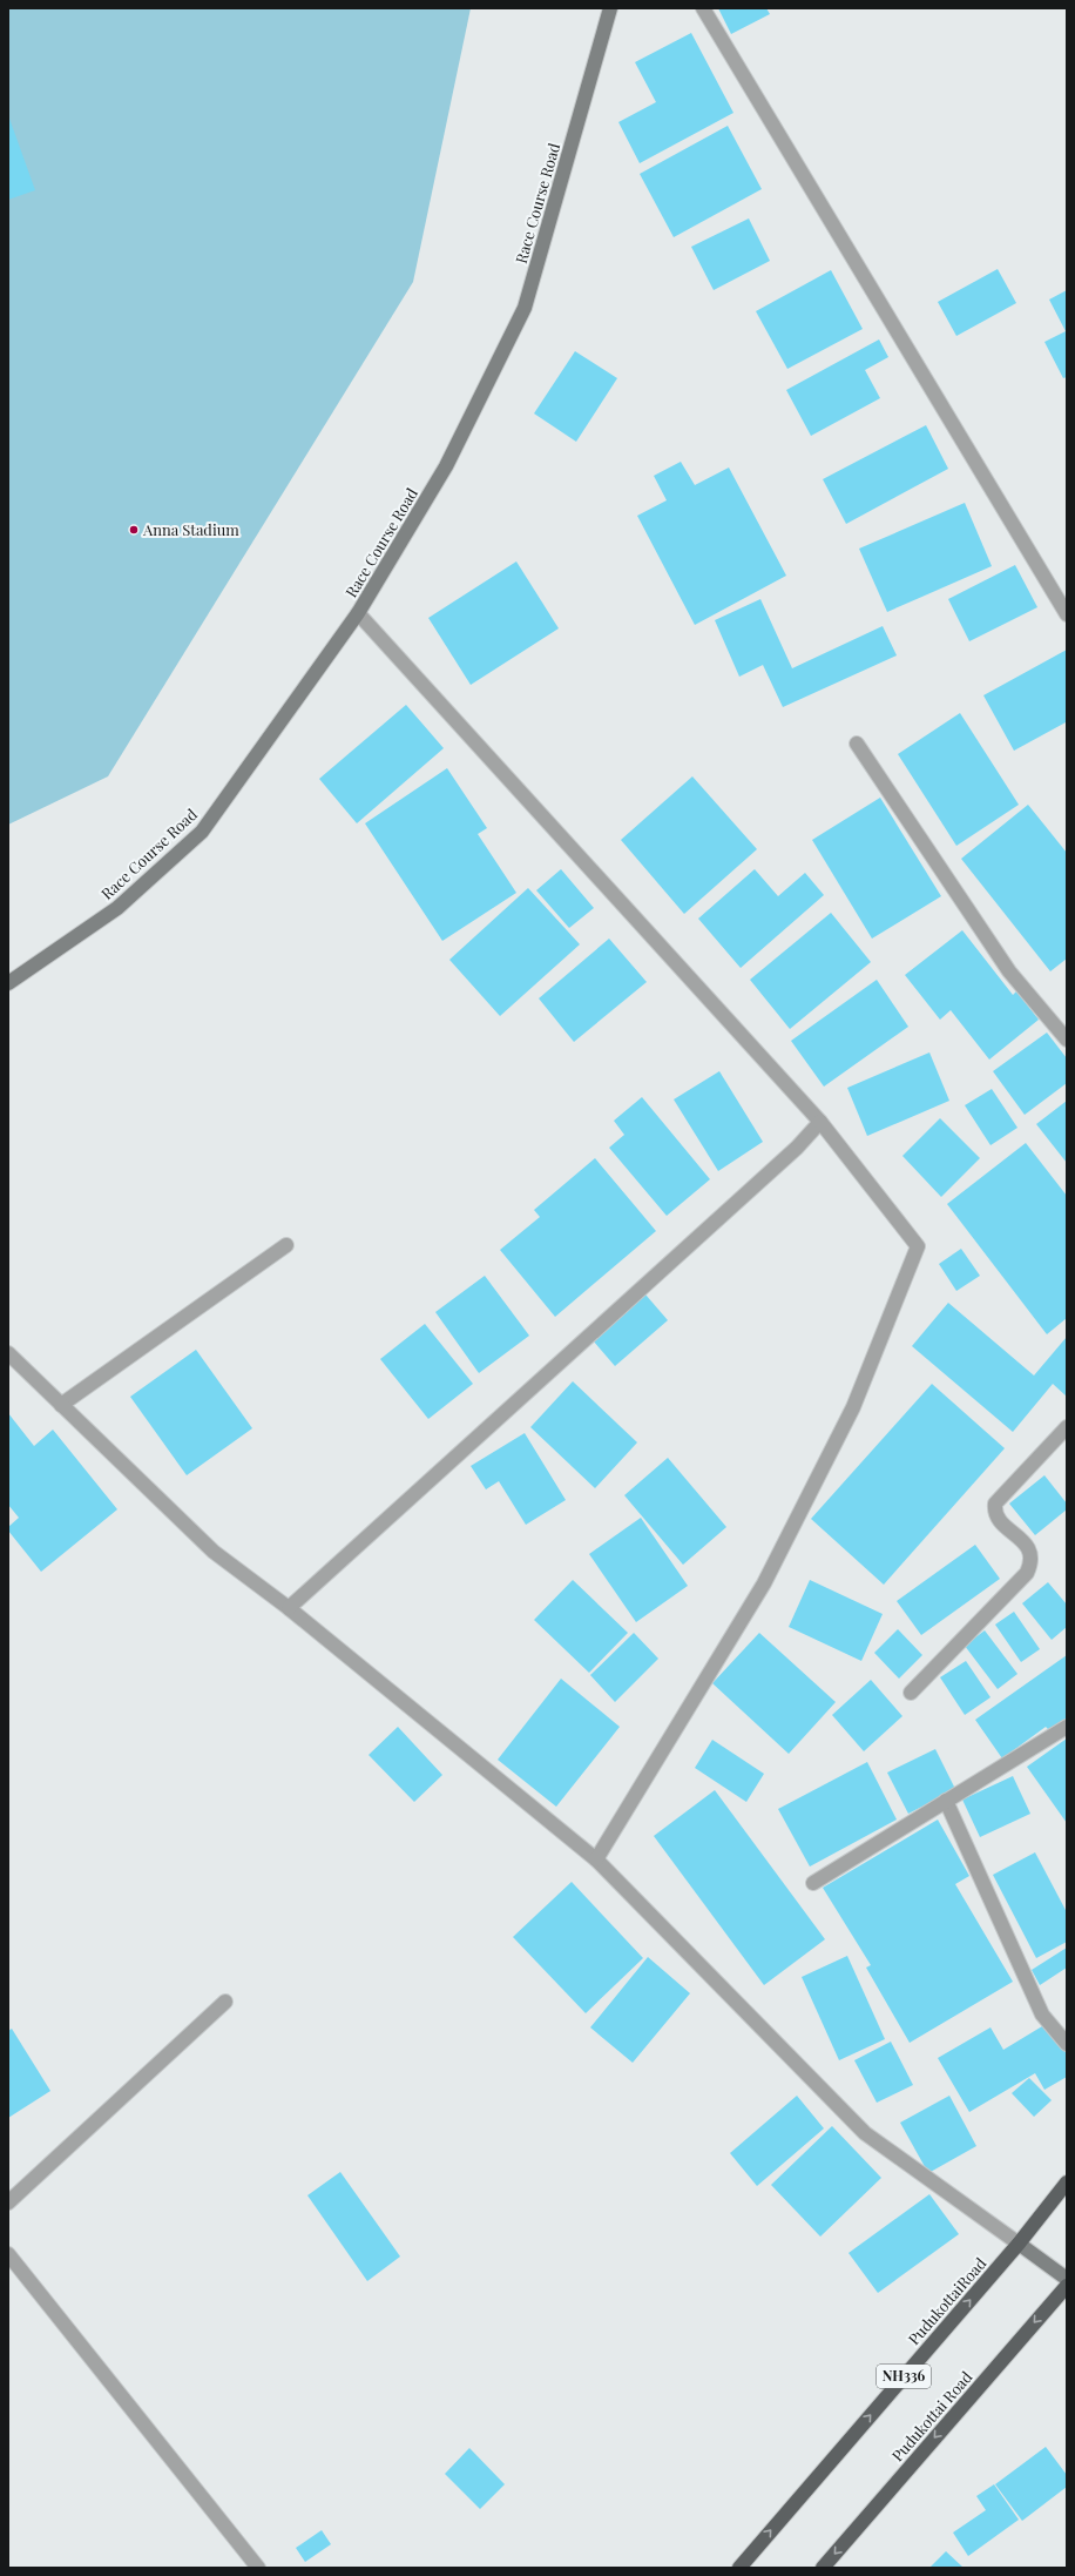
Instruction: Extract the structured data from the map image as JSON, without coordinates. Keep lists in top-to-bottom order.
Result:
{
  "streets": {
    "highway": ["PudukottaiRoad", "NH336", "Pudukottai Road"],
    "main road": ["Race Course Road"]
  },
  "one_way": ["PudukottaiRoad", "Pudukottai Road"],
  "places": ["Anna Stadium"]
}
